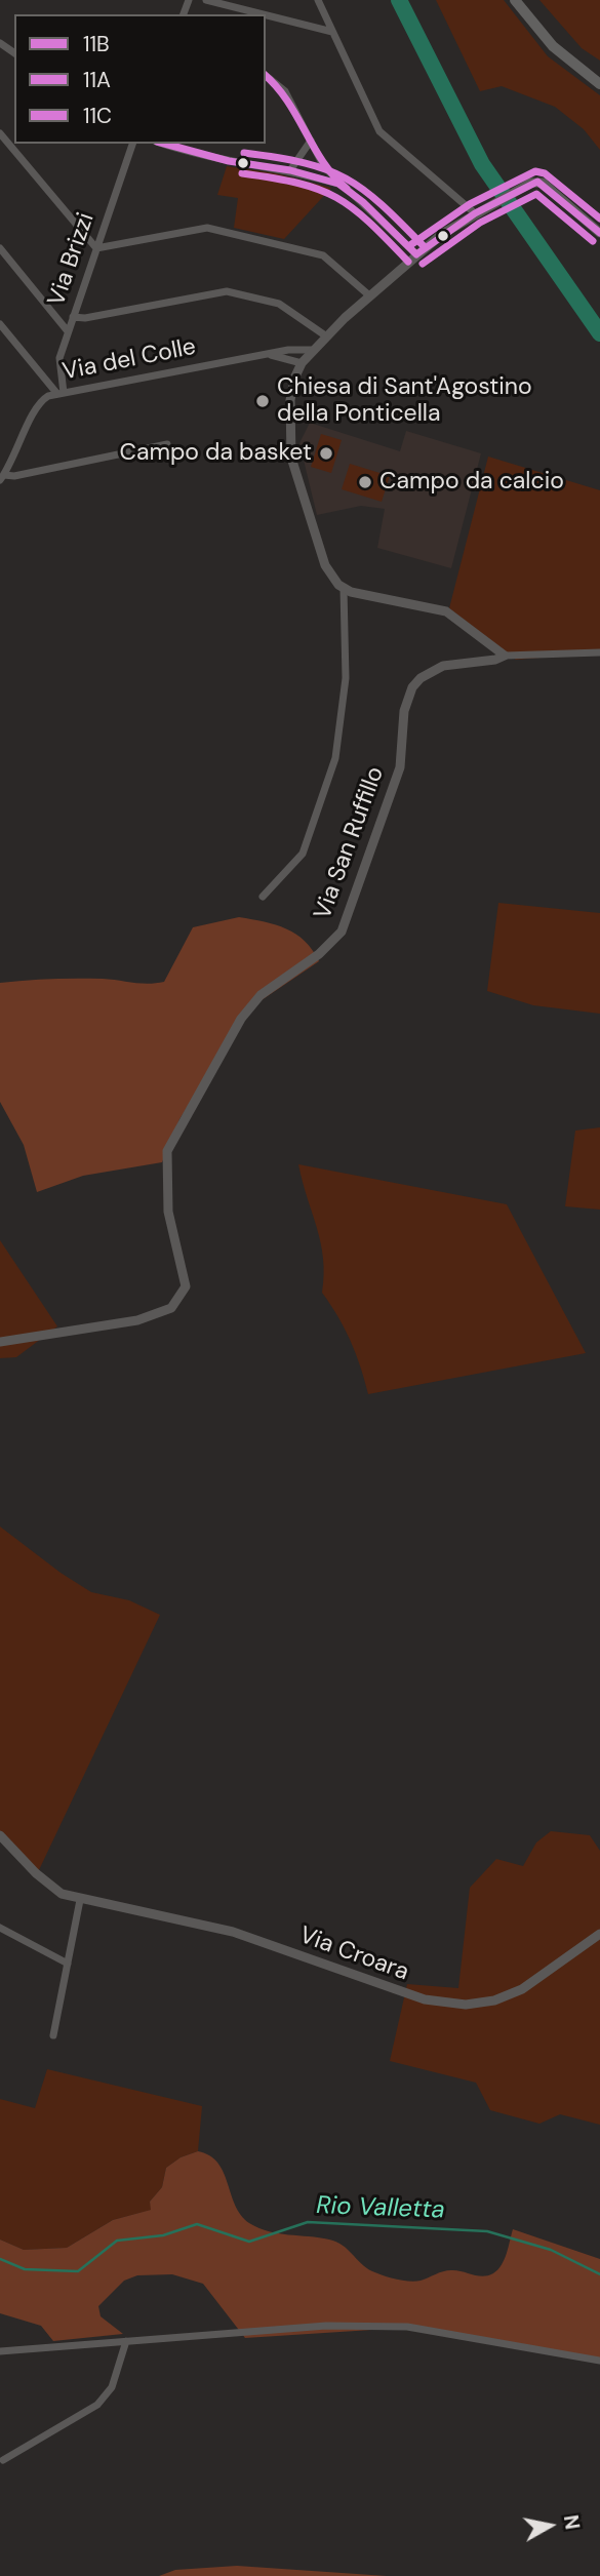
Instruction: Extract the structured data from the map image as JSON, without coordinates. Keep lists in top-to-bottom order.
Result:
{
  "streets": {
    "street": [
      "Via Brizzi",
      "Via del Colle",
      "Via San Ruffillo",
      "Via Croara"
    ]
  },
  "crossings": [
    ["Via Brizzi", "Via del Colle"]
  ],
  "water": ["Rio Valletta"],
  "places": ["Chiesa di Sant'Agostino della Ponticella", "Campo da basket", "Campo da calcio"],
  "lines": ["transit line 11B", "transit line 11C", "transit line 11A"],
  "legend": ["11B", "11A", "11C"],
  "north": "right"
}
